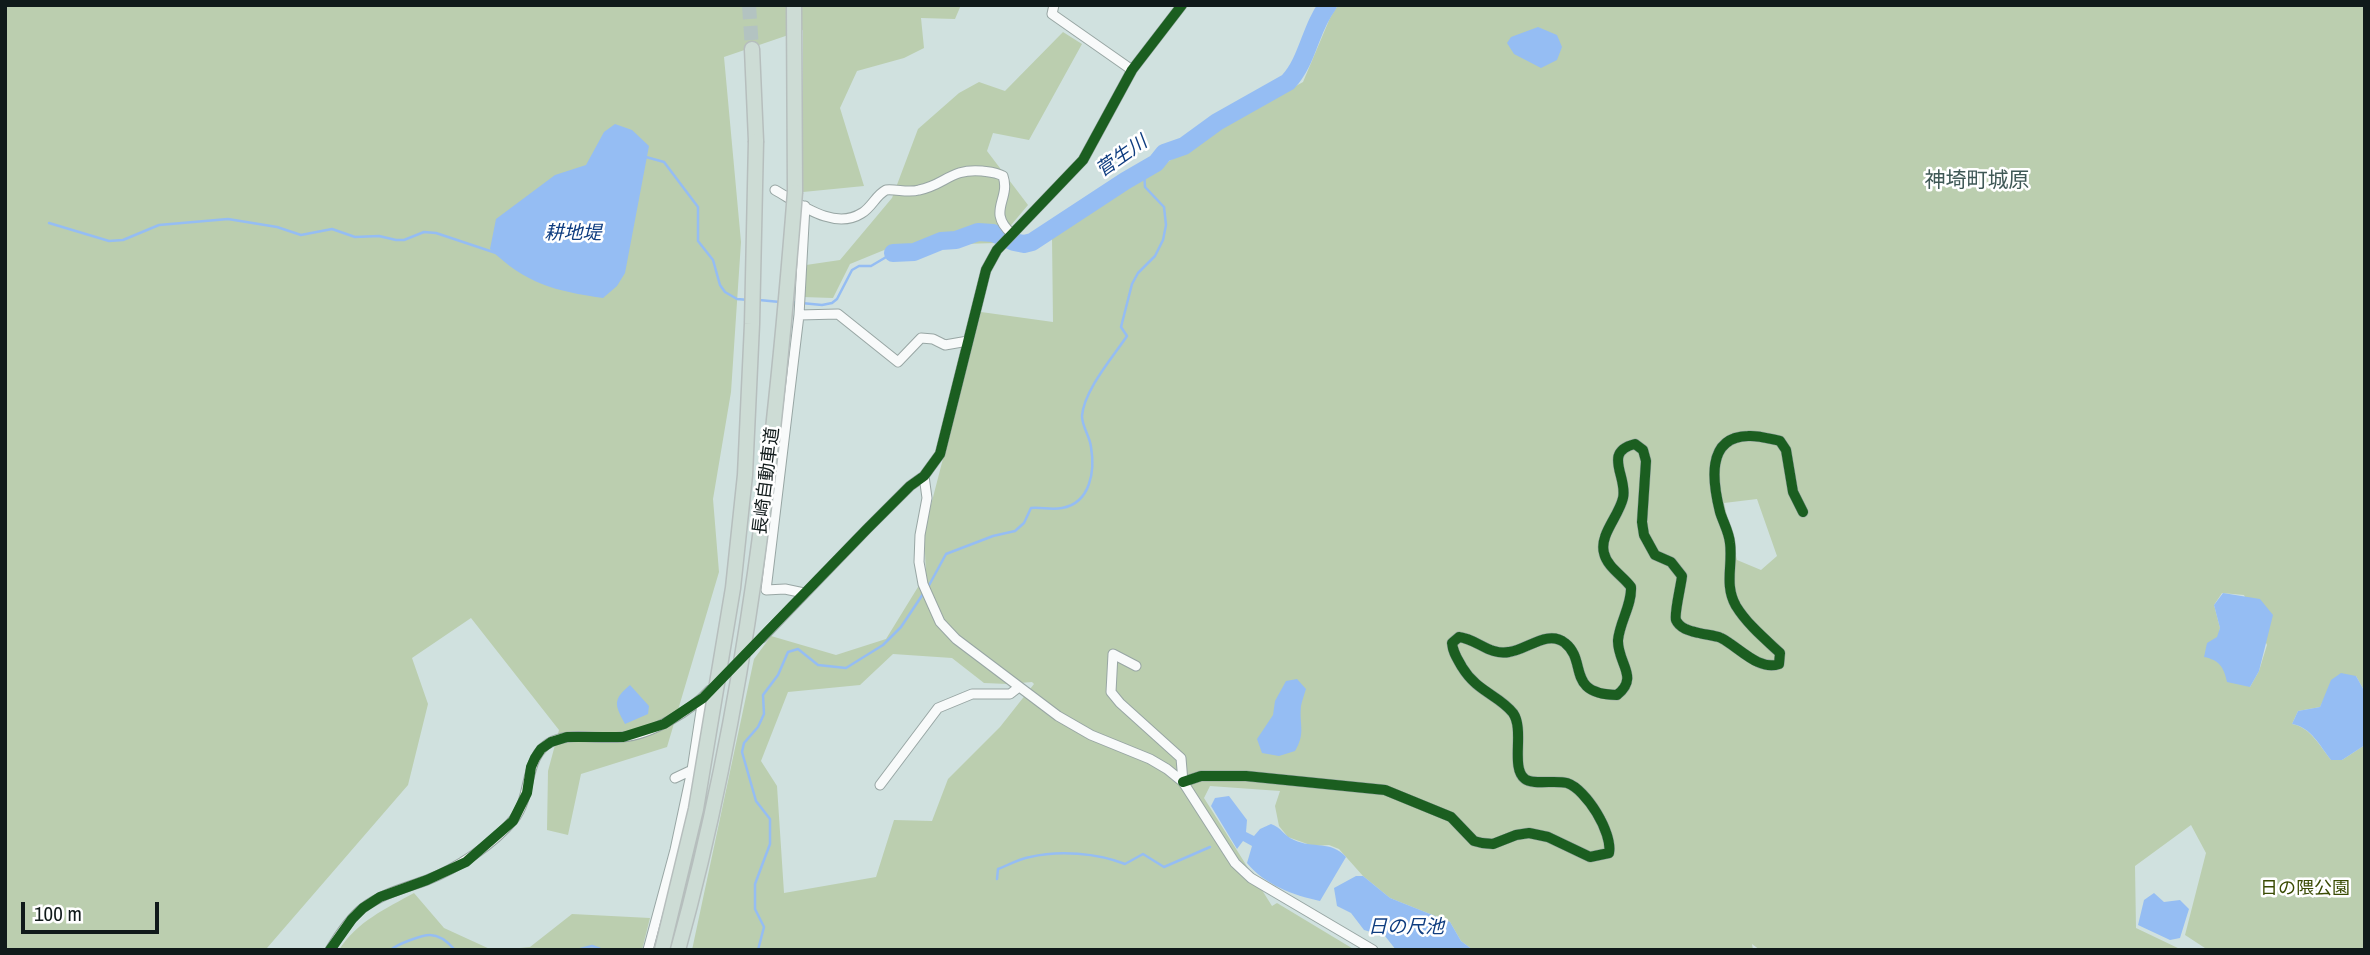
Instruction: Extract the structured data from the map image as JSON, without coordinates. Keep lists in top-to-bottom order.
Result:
{
  "streets": {
    "highway": ["長崎自動車道"]
  },
  "districts": ["神埼町城原"],
  "water": ["菅生川", "耕地堤", "日の尺池"],
  "parks": ["日の隈公園"],
  "scale_bar": "100 m"
}
